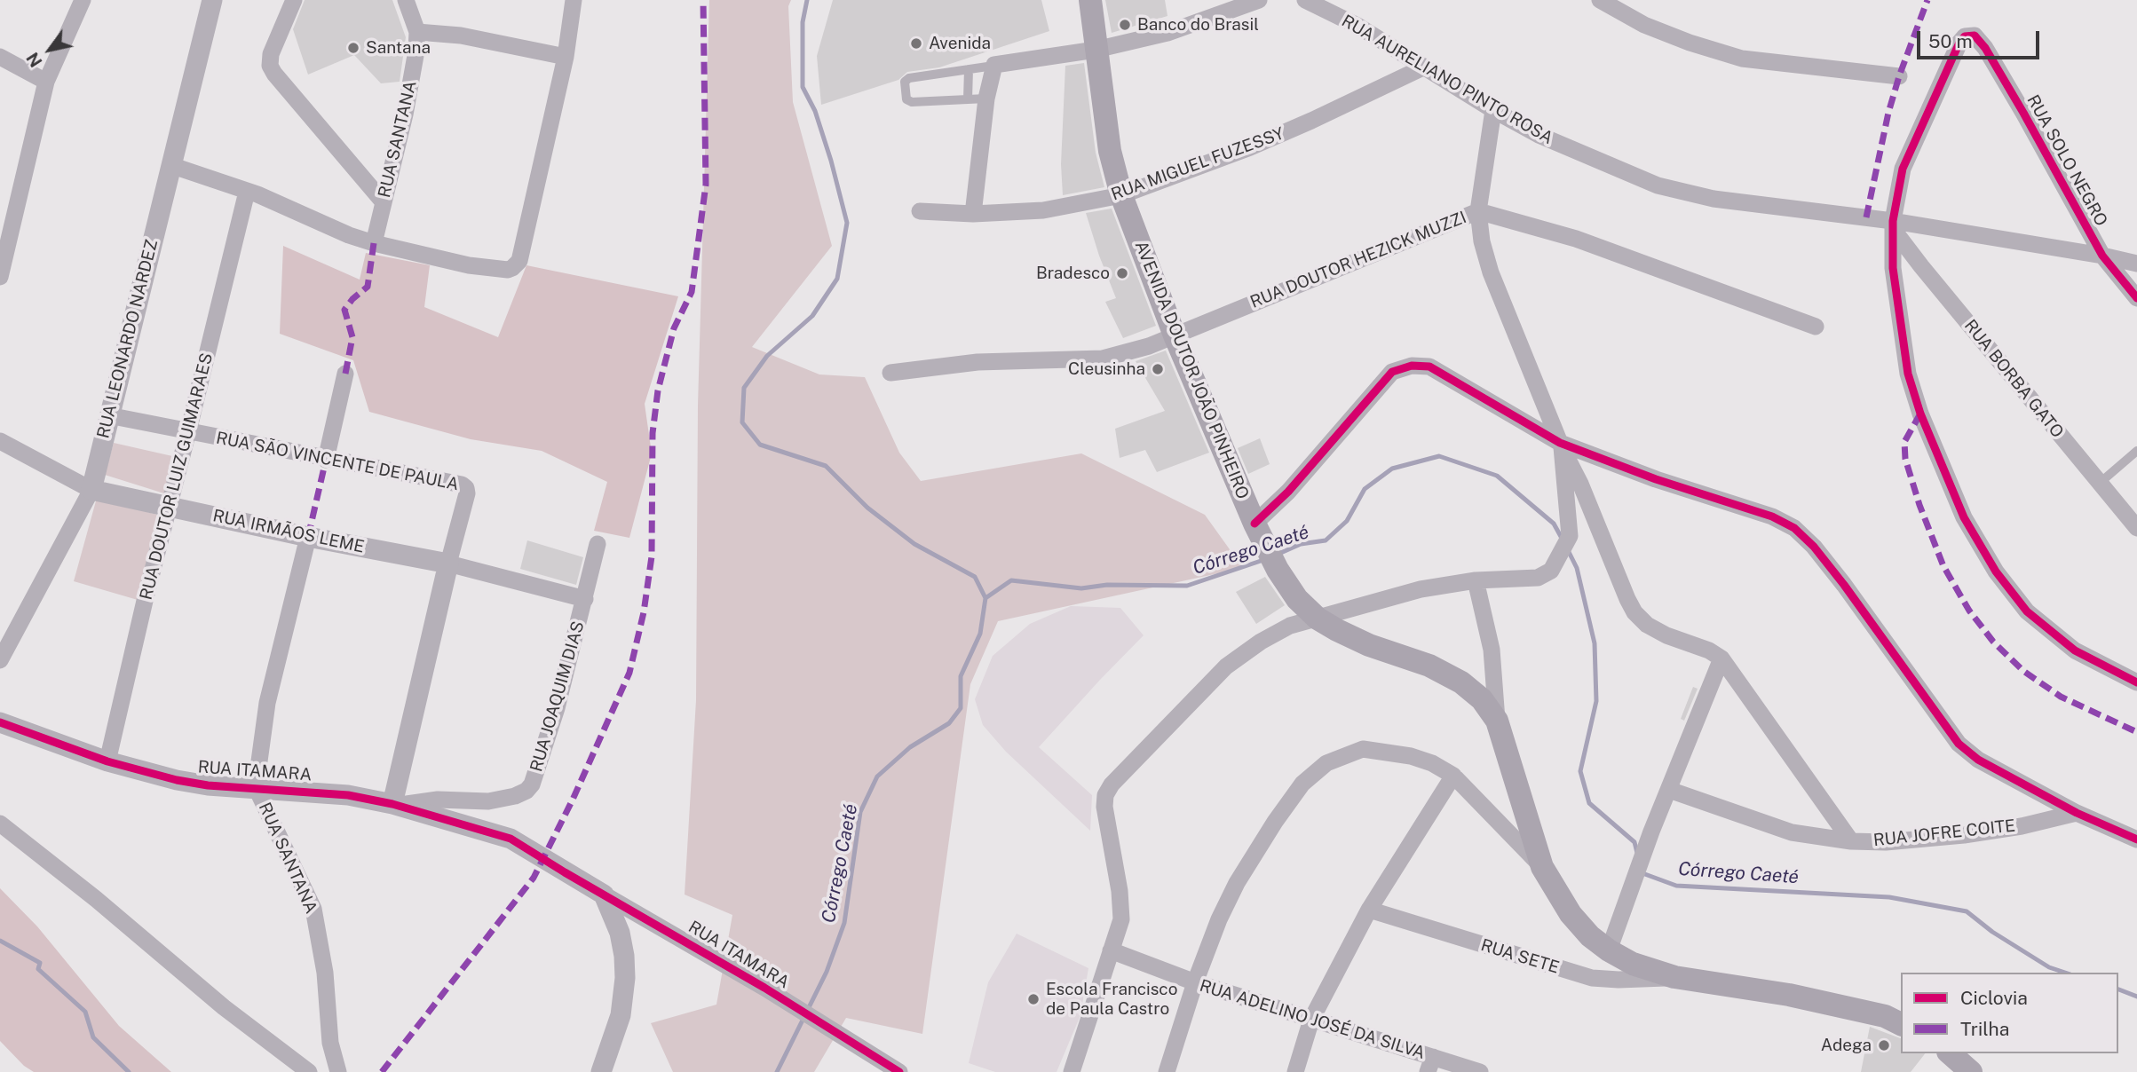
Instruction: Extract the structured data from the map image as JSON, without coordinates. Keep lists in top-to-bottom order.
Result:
{
  "streets": {
    "main road": ["AVENIDA DOUTOR JOÃO PINHEIRO"],
    "street": [
      "RUA AURELIANO PINTO ROSA",
      "RUA SANTANA",
      "RUA SOLO NEGRO",
      "RUA MIGUEL FUZESSY",
      "RUA DOUTOR HEZICK MUZZI",
      "RUA LEONARDO NARDEZ",
      "RUA BORBA GATO",
      "RUA SÃO VINCENTE DE PAULA",
      "RUA DOUTOR LUIZ GUIMARAES",
      "RUA IRMÃOS LEME",
      "RUA JOAQUIM DIAS",
      "RUA ITAMARA",
      "RUA JOFRE COITE",
      "RUA SETE",
      "RUA ADELINO JOSÉ DA SILVA"
    ]
  },
  "crossings": [
    ["RUA AURELIANO PINTO ROSA", "RUA SOLO NEGRO"],
    ["RUA AURELIANO PINTO ROSA", "RUA MIGUEL FUZESSY"],
    ["RUA AURELIANO PINTO ROSA", "RUA BORBA GATO"],
    ["RUA SANTANA", "RUA IRMÃOS LEME"],
    ["RUA SANTANA", "RUA ITAMARA"],
    ["RUA SOLO NEGRO", "RUA BORBA GATO"],
    ["RUA MIGUEL FUZESSY", "AVENIDA DOUTOR JOÃO PINHEIRO"],
    ["RUA DOUTOR HEZICK MUZZI", "AVENIDA DOUTOR JOÃO PINHEIRO"],
    ["RUA LEONARDO NARDEZ", "RUA SÃO VINCENTE DE PAULA"],
    ["RUA LEONARDO NARDEZ", "RUA IRMÃOS LEME"],
    ["AVENIDA DOUTOR JOÃO PINHEIRO", "RUA SETE"],
    ["RUA SÃO VINCENTE DE PAULA", "RUA DOUTOR LUIZ GUIMARAES"],
    ["RUA SÃO VINCENTE DE PAULA", "RUA IRMÃOS LEME"],
    ["RUA SÃO VINCENTE DE PAULA", "RUA JOAQUIM DIAS"],
    ["RUA SÃO VINCENTE DE PAULA", "RUA ITAMARA"],
    ["RUA DOUTOR LUIZ GUIMARAES", "RUA IRMÃOS LEME"],
    ["RUA DOUTOR LUIZ GUIMARAES", "RUA ITAMARA"],
    ["RUA IRMÃOS LEME", "RUA JOAQUIM DIAS"],
    ["RUA JOAQUIM DIAS", "RUA ITAMARA"]
  ],
  "water": ["Córrego Caeté"],
  "places": [
    "Banco do Brasil",
    "Avenida",
    "Santana",
    "Bradesco",
    "Cleusinha",
    "Escola Francisco de Paula Castro",
    "Adega"
  ],
  "legend": ["Ciclovia", "Trilha"],
  "scale_bar": "50 m",
  "north": "bottom left"
}
